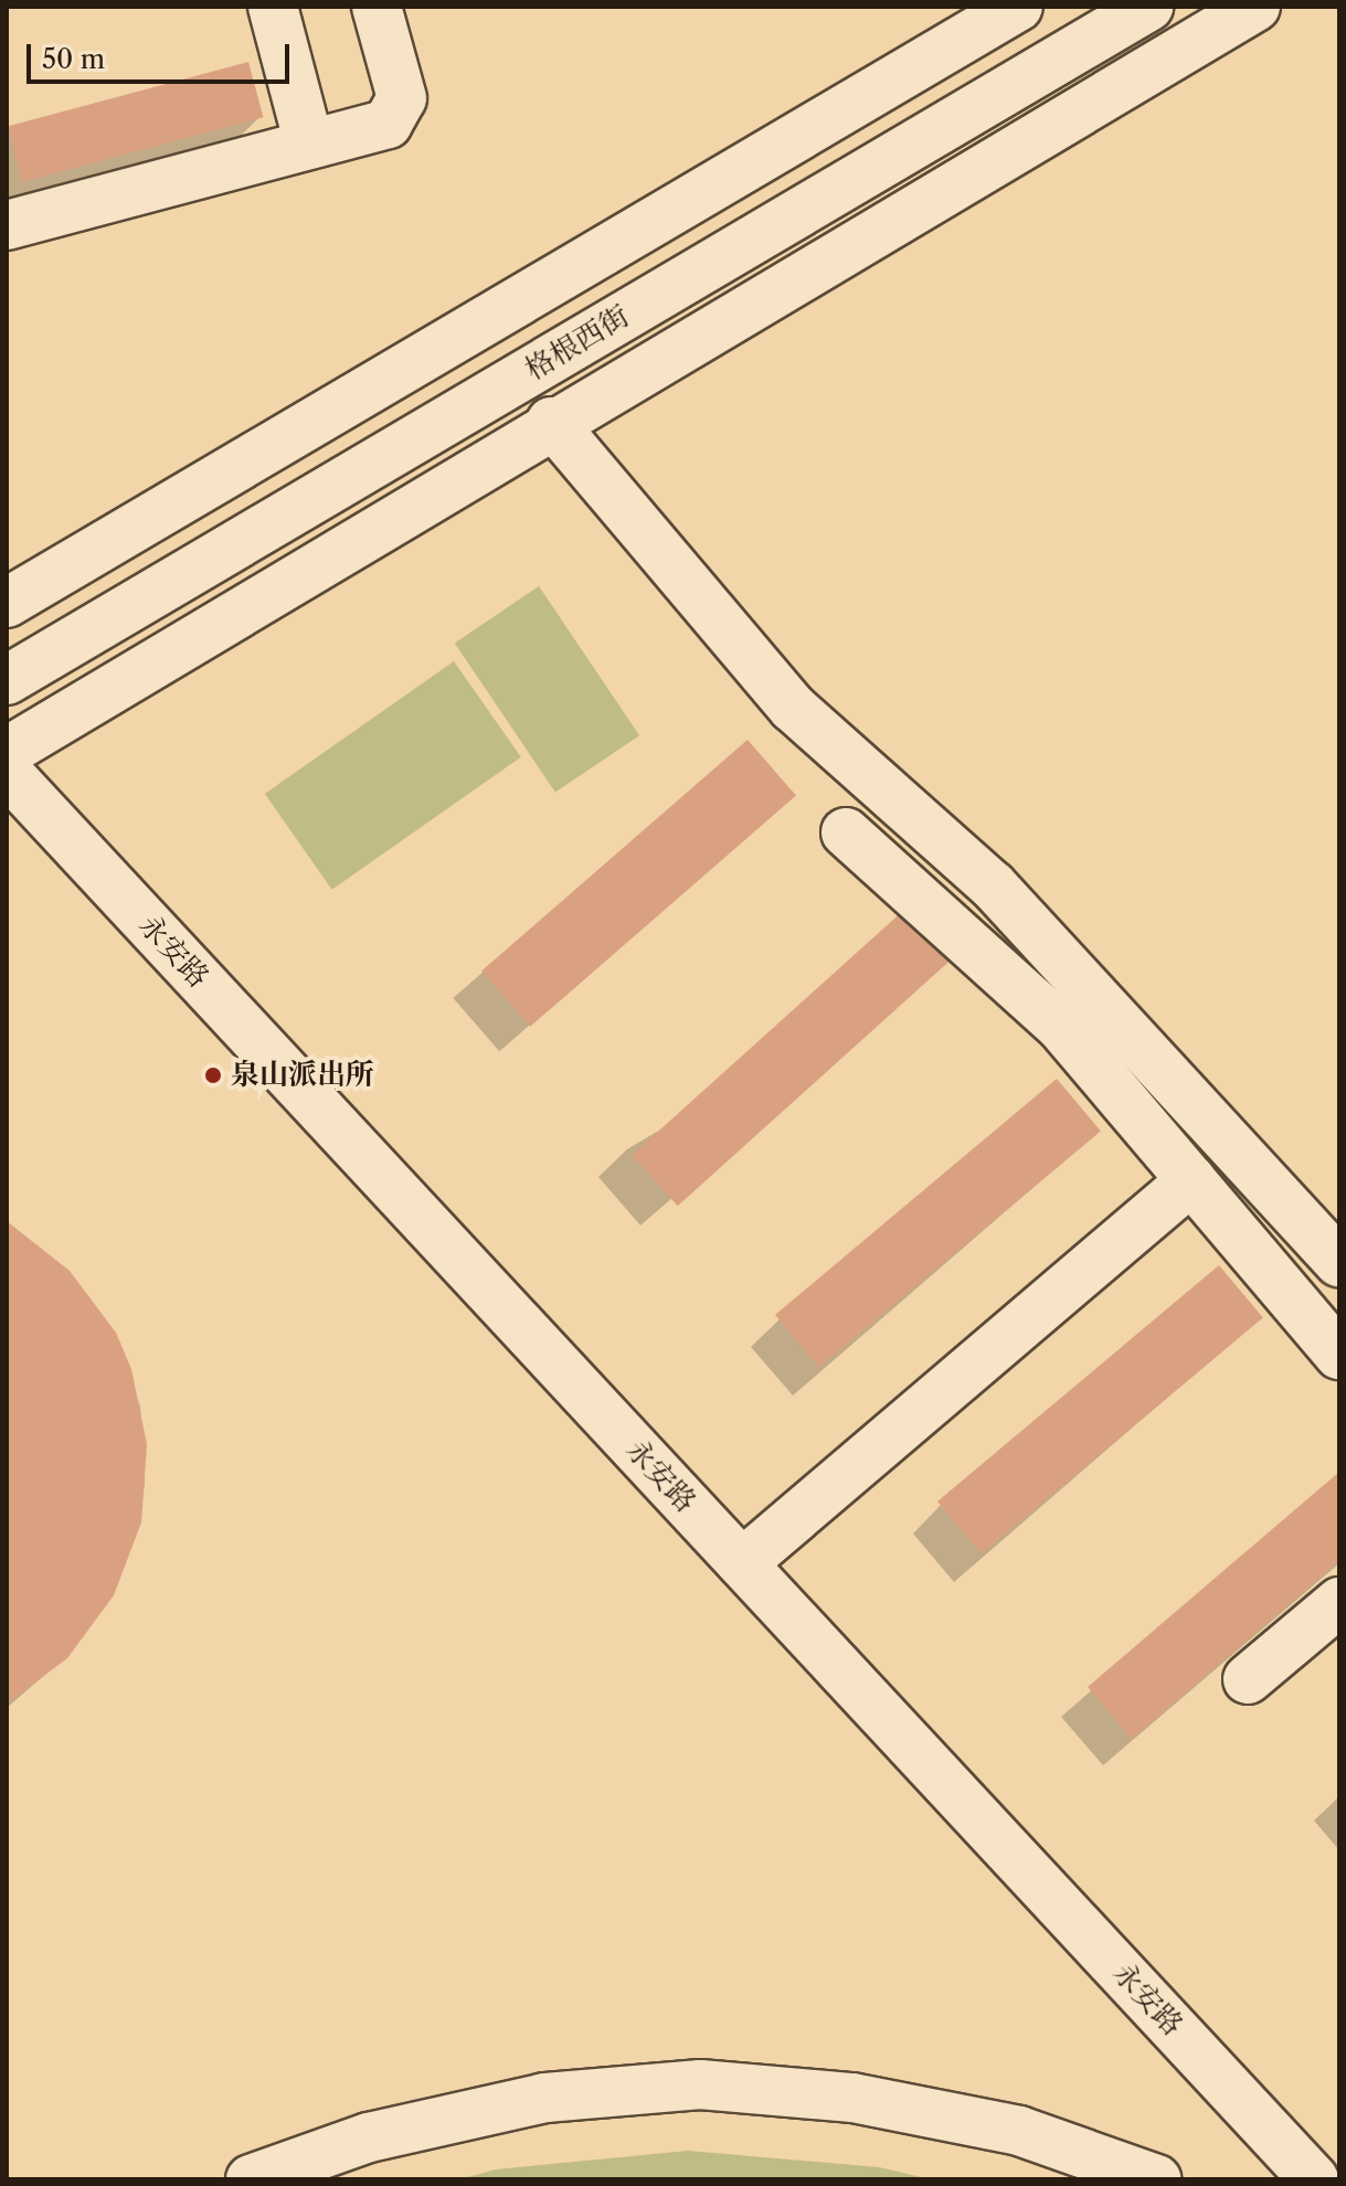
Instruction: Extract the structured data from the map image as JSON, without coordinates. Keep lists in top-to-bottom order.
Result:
{
  "streets": {
    "street": ["格根西街", "永安路"]
  },
  "places": ["泉山派出所"],
  "scale_bar": "50 m"
}
